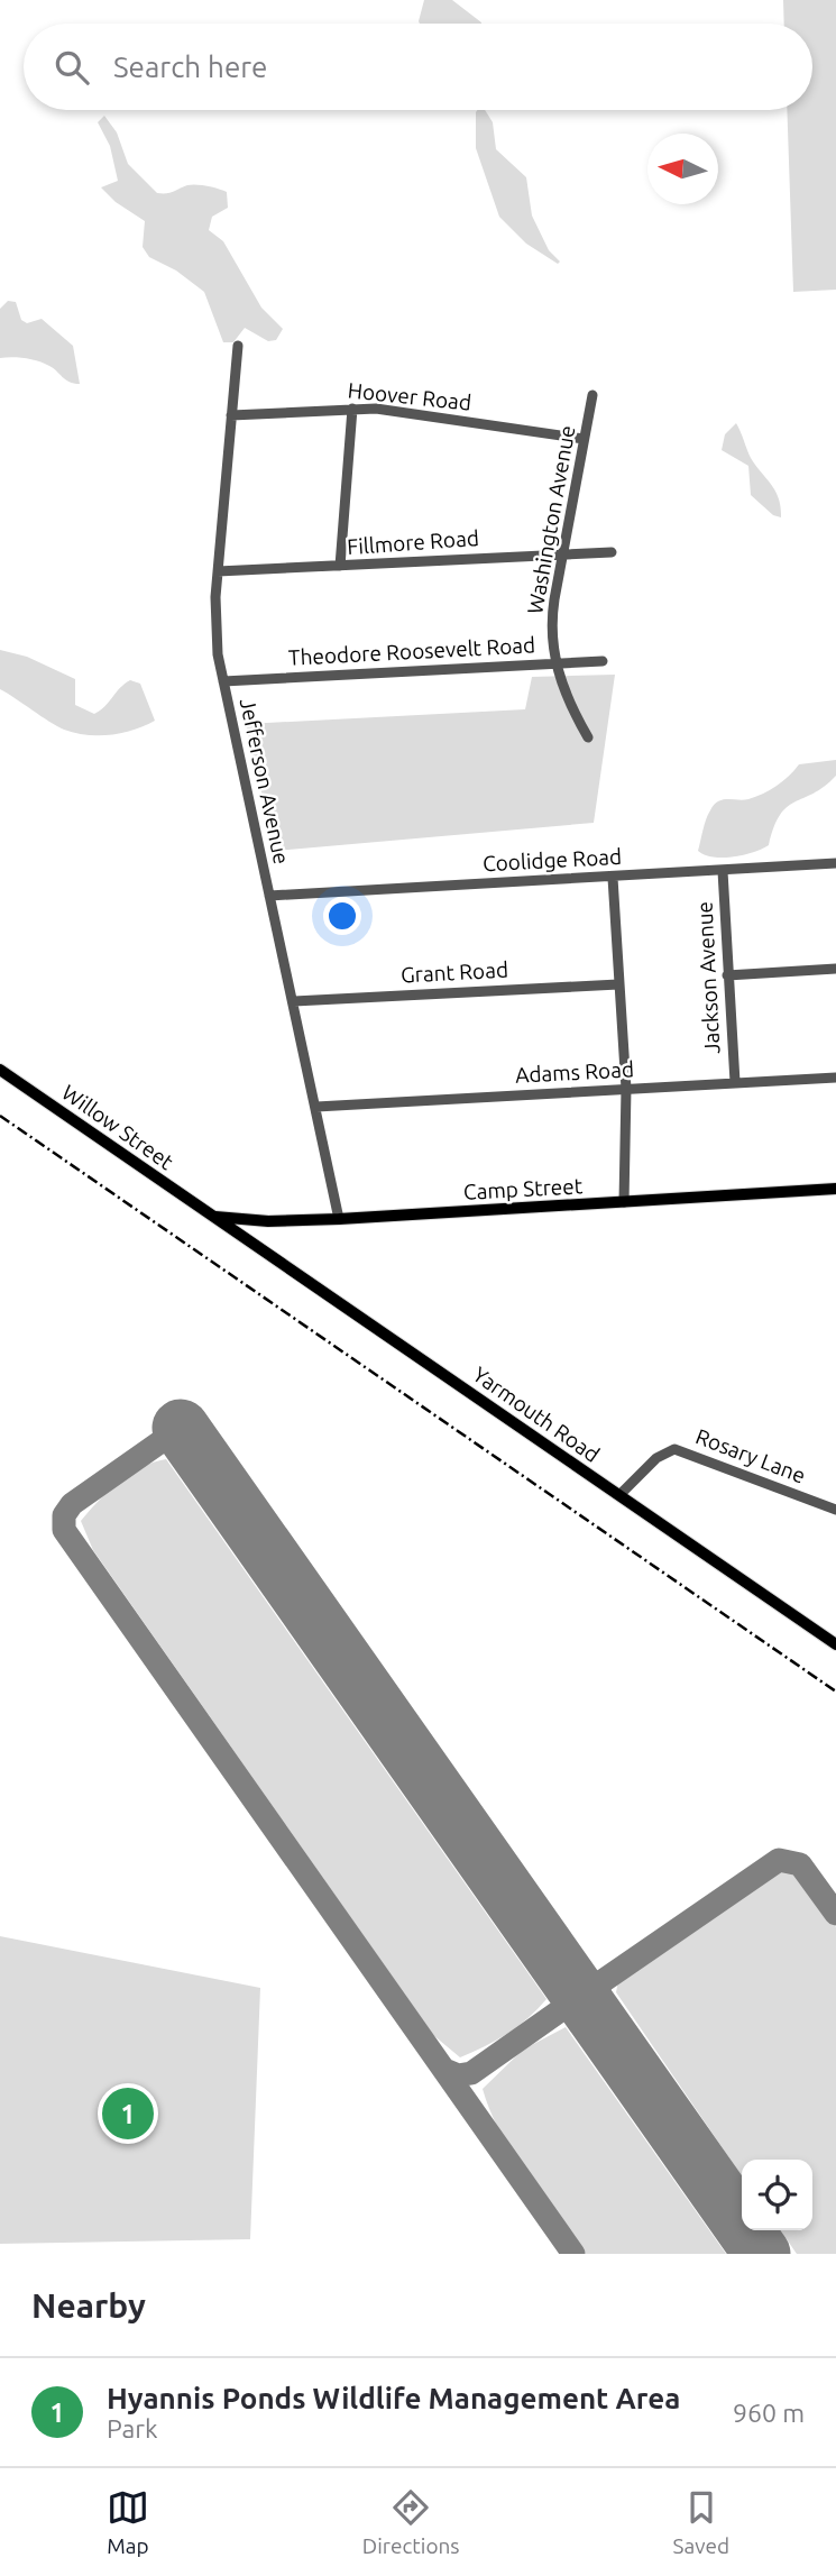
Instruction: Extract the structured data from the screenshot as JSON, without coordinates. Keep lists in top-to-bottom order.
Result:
{
  "streets": {
    "main road": ["Willow Street", "Camp Street", "Yarmouth Road"],
    "street": [
      "Hoover Road",
      "Washington Avenue",
      "Fillmore Road",
      "Theodore Roosevelt Road",
      "Jefferson Avenue",
      "Coolidge Road",
      "Grant Road",
      "Jackson Avenue",
      "Adams Road",
      "Rosary Lane"
    ]
  },
  "crossings": [
    ["Hoover Road", "Washington Avenue"],
    ["Hoover Road", "Jefferson Avenue"],
    ["Washington Avenue", "Fillmore Road"],
    ["Washington Avenue", "Theodore Roosevelt Road"],
    ["Fillmore Road", "Jefferson Avenue"],
    ["Theodore Roosevelt Road", "Jefferson Avenue"],
    ["Jefferson Avenue", "Coolidge Road"],
    ["Jefferson Avenue", "Grant Road"],
    ["Jefferson Avenue", "Adams Road"],
    ["Jefferson Avenue", "Camp Street"],
    ["Coolidge Road", "Jackson Avenue"],
    ["Jackson Avenue", "Adams Road"],
    ["Willow Street", "Camp Street"],
    ["Willow Street", "Yarmouth Road"],
    ["Camp Street", "Yarmouth Road"],
    ["Yarmouth Road", "Rosary Lane"]
  ],
  "north": "left",
  "page": {
    "search": "Search here",
    "pins": "1",
    "heading": "Nearby",
    "list": [
      {
        "mark": "1",
        "name": "Hyannis Ponds Wildlife Management Area",
        "note": "Park",
        "value": "960 m"
      }
    ],
    "nav": ["Map", "Directions", "Saved"]
  }
}
